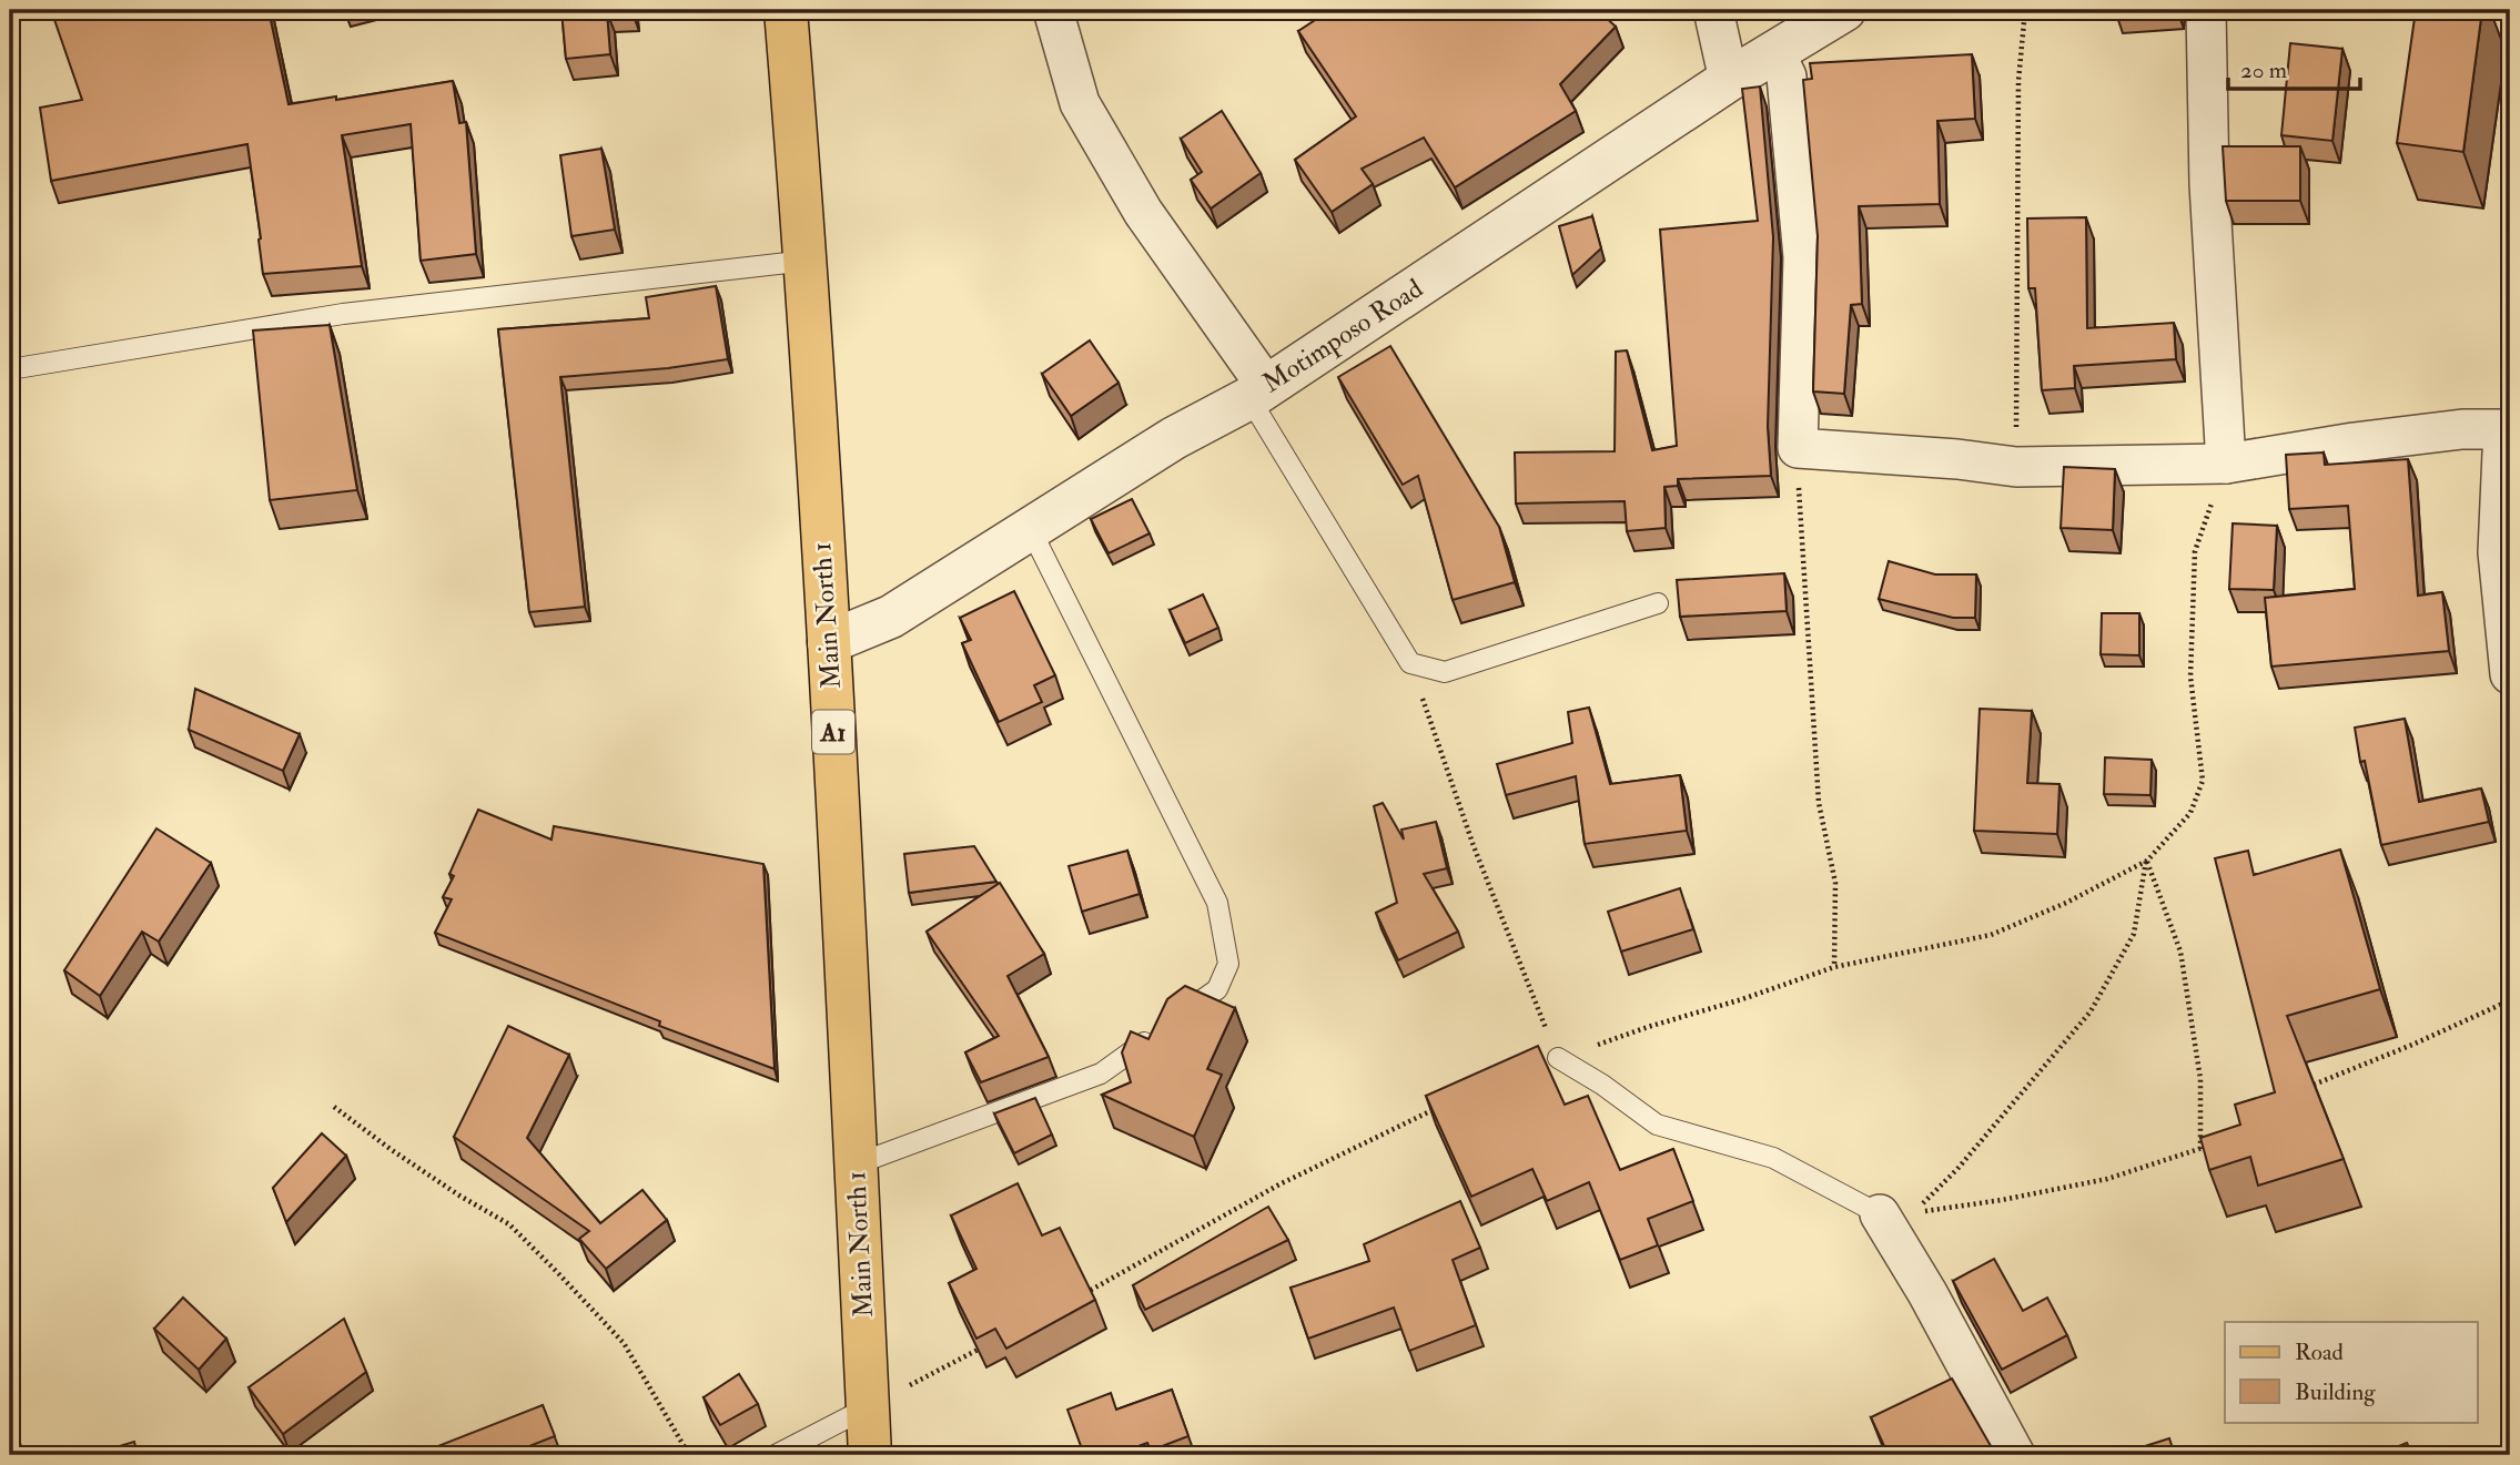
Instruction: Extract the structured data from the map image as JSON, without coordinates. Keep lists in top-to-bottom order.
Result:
{
  "streets": {
    "main road": ["Main North 1", "A1"],
    "street": ["Motimposo Road"]
  },
  "crossings": [
    ["Motimposo Road", "Main North 1"]
  ],
  "legend": ["Road", "Building"],
  "scale_bar": "20 m"
}
